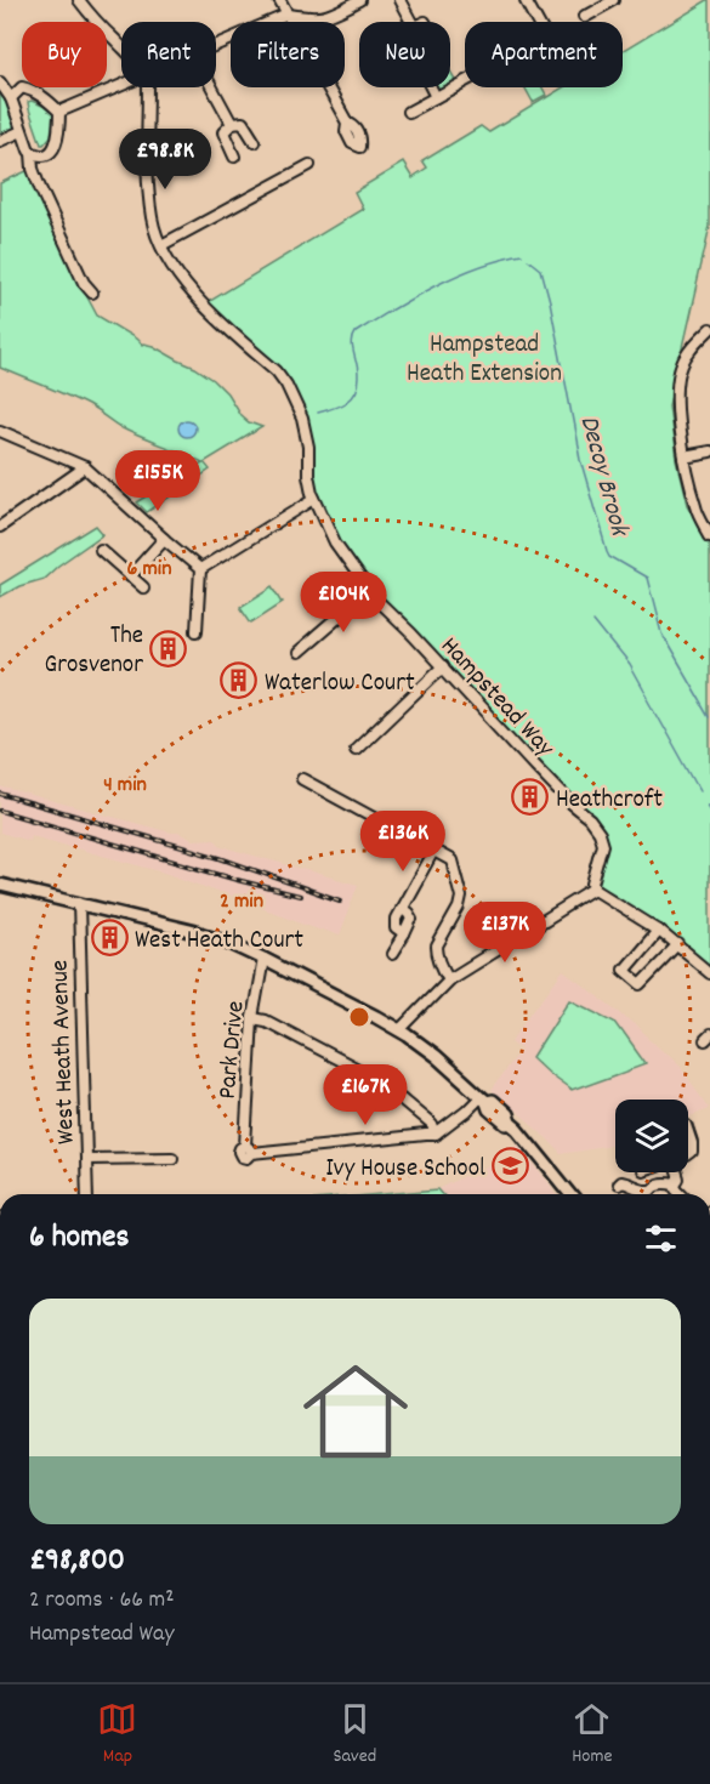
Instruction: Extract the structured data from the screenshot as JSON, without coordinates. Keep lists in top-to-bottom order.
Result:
{
  "streets": {
    "street": ["Hampstead Way", "Park Drive", "West Heath Avenue"]
  },
  "water": ["Decoy Brook"],
  "parks": ["Hampstead Heath Extension"],
  "places": {
    "building": [
      "The Grosvenor",
      "Waterlow Court",
      "Heathcroft",
      "West Heath Court"
    ],
    "school or university": ["Ivy House School"]
  },
  "page": {
    "chip": [
      "Buy",
      "Rent",
      "Filters",
      "New",
      "Apartment"
    ],
    "price": [
      "£98.8K",
      "£155K",
      "£104K",
      "£136K",
      "£137K",
      "£167K"
    ],
    "heading": "6 homes",
    "list": [
      {
        "name": "£98,800",
        "note": "2 rooms · 66 m² · Hampstead Way"
      }
    ],
    "tabs": ["Map", "Saved", "Home"]
  },
  "rings": ["6 min", "4 min", "2 min"]
}
